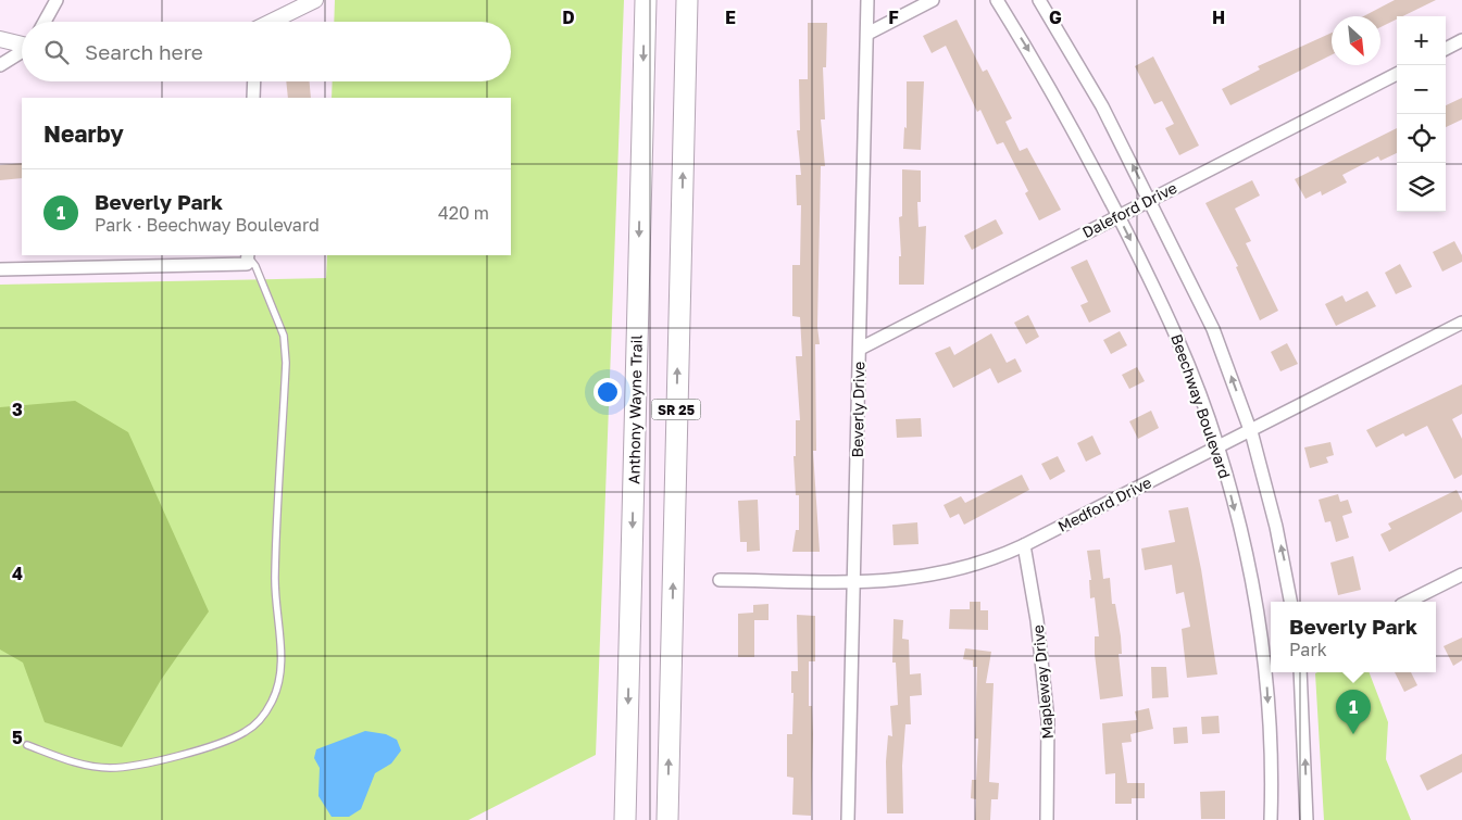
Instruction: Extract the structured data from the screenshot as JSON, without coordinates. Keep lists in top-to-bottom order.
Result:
{
  "streets": {
    "highway": ["Anthony Wayne Trail", "SR 25"],
    "street": [
      "Daleford Drive",
      "Beechway Boulevard",
      "Beverly Drive",
      "Medford Drive",
      "Mapleway Drive"
    ]
  },
  "crossings": [
    ["Daleford Drive", "Beechway Boulevard"],
    ["Daleford Drive", "Beverly Drive"],
    ["Beechway Boulevard", "Medford Drive"],
    ["Beverly Drive", "Medford Drive"],
    ["Medford Drive", "Mapleway Drive"]
  ],
  "north": "bottom right",
  "page": {
    "map_buttons": ["+", "−"],
    "search": "Search here",
    "heading": "Nearby",
    "list": [
      {
        "mark": "1",
        "name": "Beverly Park",
        "note": "Park · Beechway Boulevard",
        "value": "420 m"
      }
    ],
    "popup": ["Beverly Park", "Park"],
    "pins": "1"
  },
  "grid": {
    "columns": [
      "D",
      "E",
      "F",
      "G",
      "H"
    ],
    "rows": ["3", "4", "5"]
  }
}
